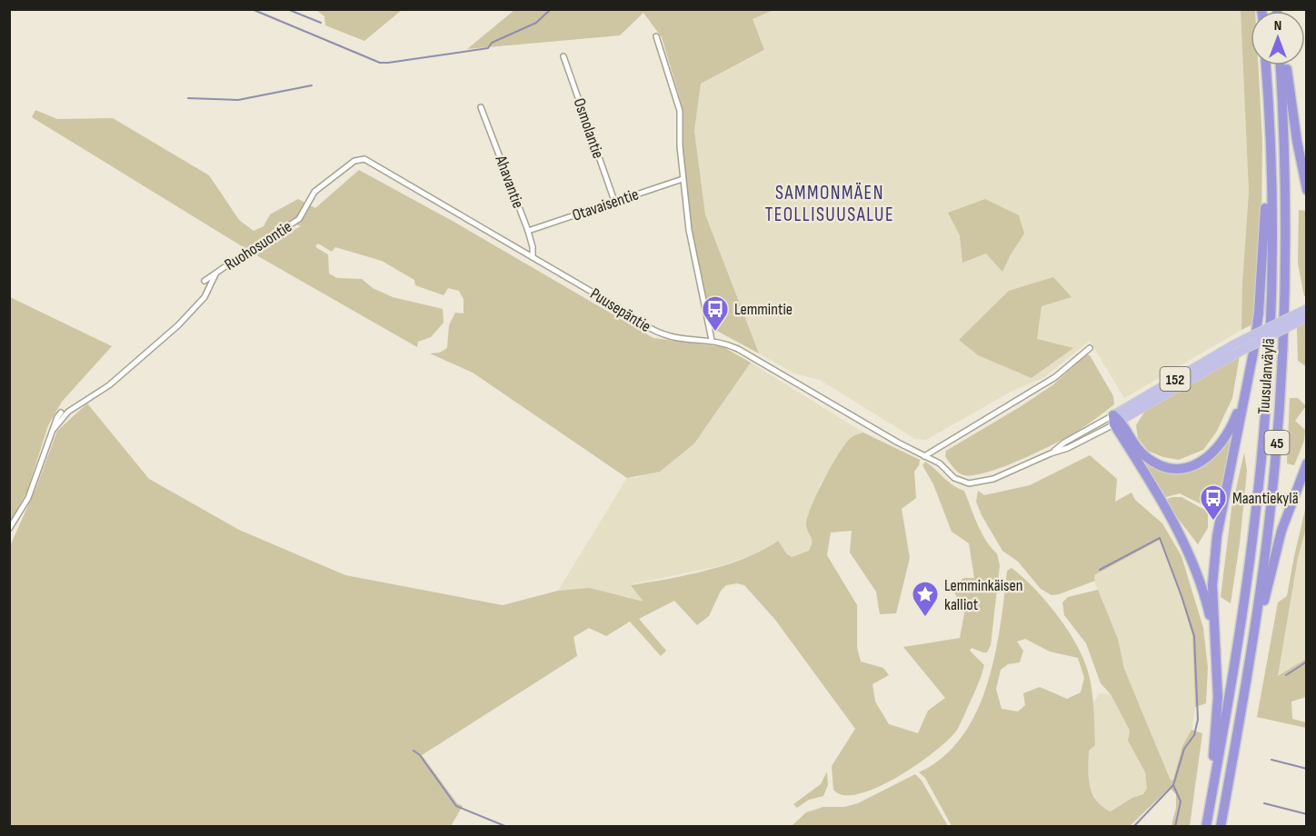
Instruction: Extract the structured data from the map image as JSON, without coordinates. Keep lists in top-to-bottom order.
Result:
{
  "streets": {
    "highway": ["Tuusulanväylä", "45"],
    "main road": ["152"],
    "street": [
      "Osmolantie",
      "Ahavantie",
      "Otavaisentie",
      "Ruohosuontie",
      "Puusepäntie"
    ]
  },
  "crossings": [
    ["Osmolantie", "Otavaisentie"],
    ["Ahavantie", "Otavaisentie"],
    ["Ahavantie", "Puusepäntie"],
    ["Ruohosuontie", "Puusepäntie"],
    ["Puusepäntie", "152"]
  ],
  "districts": ["SAMMONMÄEN TEOLLISUUSALUE"],
  "places": {
    "bus stop": ["Lemmintie", "Maantiekylä"],
    "place": ["Lemminkäisen kalliot"]
  },
  "north": "top"
}
